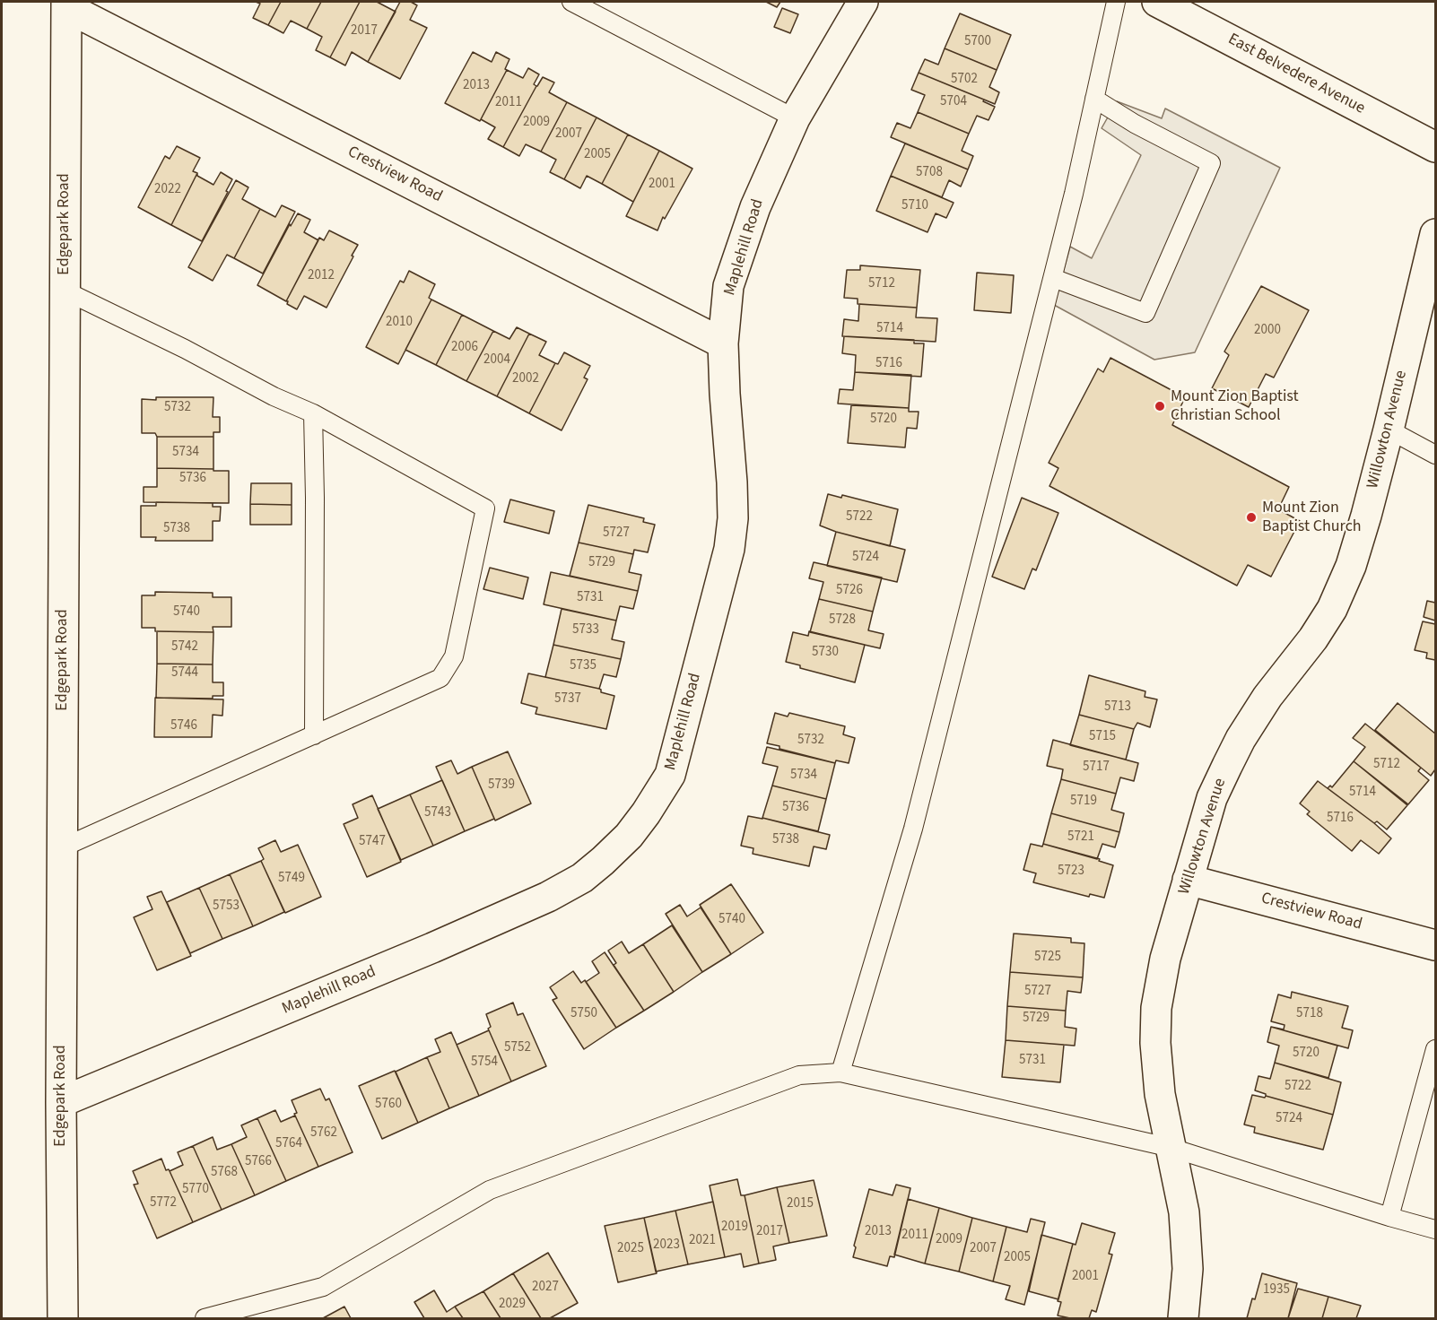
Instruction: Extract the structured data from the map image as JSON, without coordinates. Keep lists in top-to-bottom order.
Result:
{
  "streets": {
    "street": [
      "East Belvedere Avenue",
      "Crestview Road",
      "Edgepark Road",
      "Maplehill Road",
      "Willowton Avenue"
    ]
  },
  "crossings": [
    ["Crestview Road", "Edgepark Road"],
    ["Crestview Road", "Maplehill Road"],
    ["Crestview Road", "Willowton Avenue"],
    ["Edgepark Road", "Maplehill Road"]
  ],
  "places": ["Mount Zion Baptist Christian School", "Mount Zion Baptist Church"],
  "house_numbers": [
    "2017",
    "5700",
    "5702",
    "2013",
    "5704",
    "2011",
    "2009",
    "2007",
    "2005",
    "5708",
    "2001",
    "2022",
    "5710",
    "2012",
    "5712",
    "2010",
    "5714",
    "2000",
    "2006",
    "2004",
    "5716",
    "2002",
    "5732",
    "5720",
    "5734",
    "5736",
    "5722",
    "5738",
    "5727",
    "5724",
    "5729",
    "5726",
    "5731",
    "5740",
    "5728",
    "5733",
    "5742",
    "5730",
    "5735",
    "5744",
    "5737",
    "5713",
    "5746",
    "5715",
    "5732",
    "5712",
    "5717",
    "5734",
    "5739",
    "5714",
    "5719",
    "5736",
    "5743",
    "5716",
    "5721",
    "5738",
    "5747",
    "5723",
    "5749",
    "5753",
    "5740",
    "5725",
    "5727",
    "5750",
    "5718",
    "5729",
    "5752",
    "5720",
    "5731",
    "5754",
    "5722",
    "5760",
    "5724",
    "5762",
    "5764",
    "5766",
    "5768",
    "5770",
    "5772",
    "2015",
    "2019",
    "2017",
    "2013",
    "2011",
    "2009",
    "2021",
    "2023",
    "2025",
    "2007",
    "2005",
    "2001",
    "2027",
    "1935",
    "2029"
  ]
}
